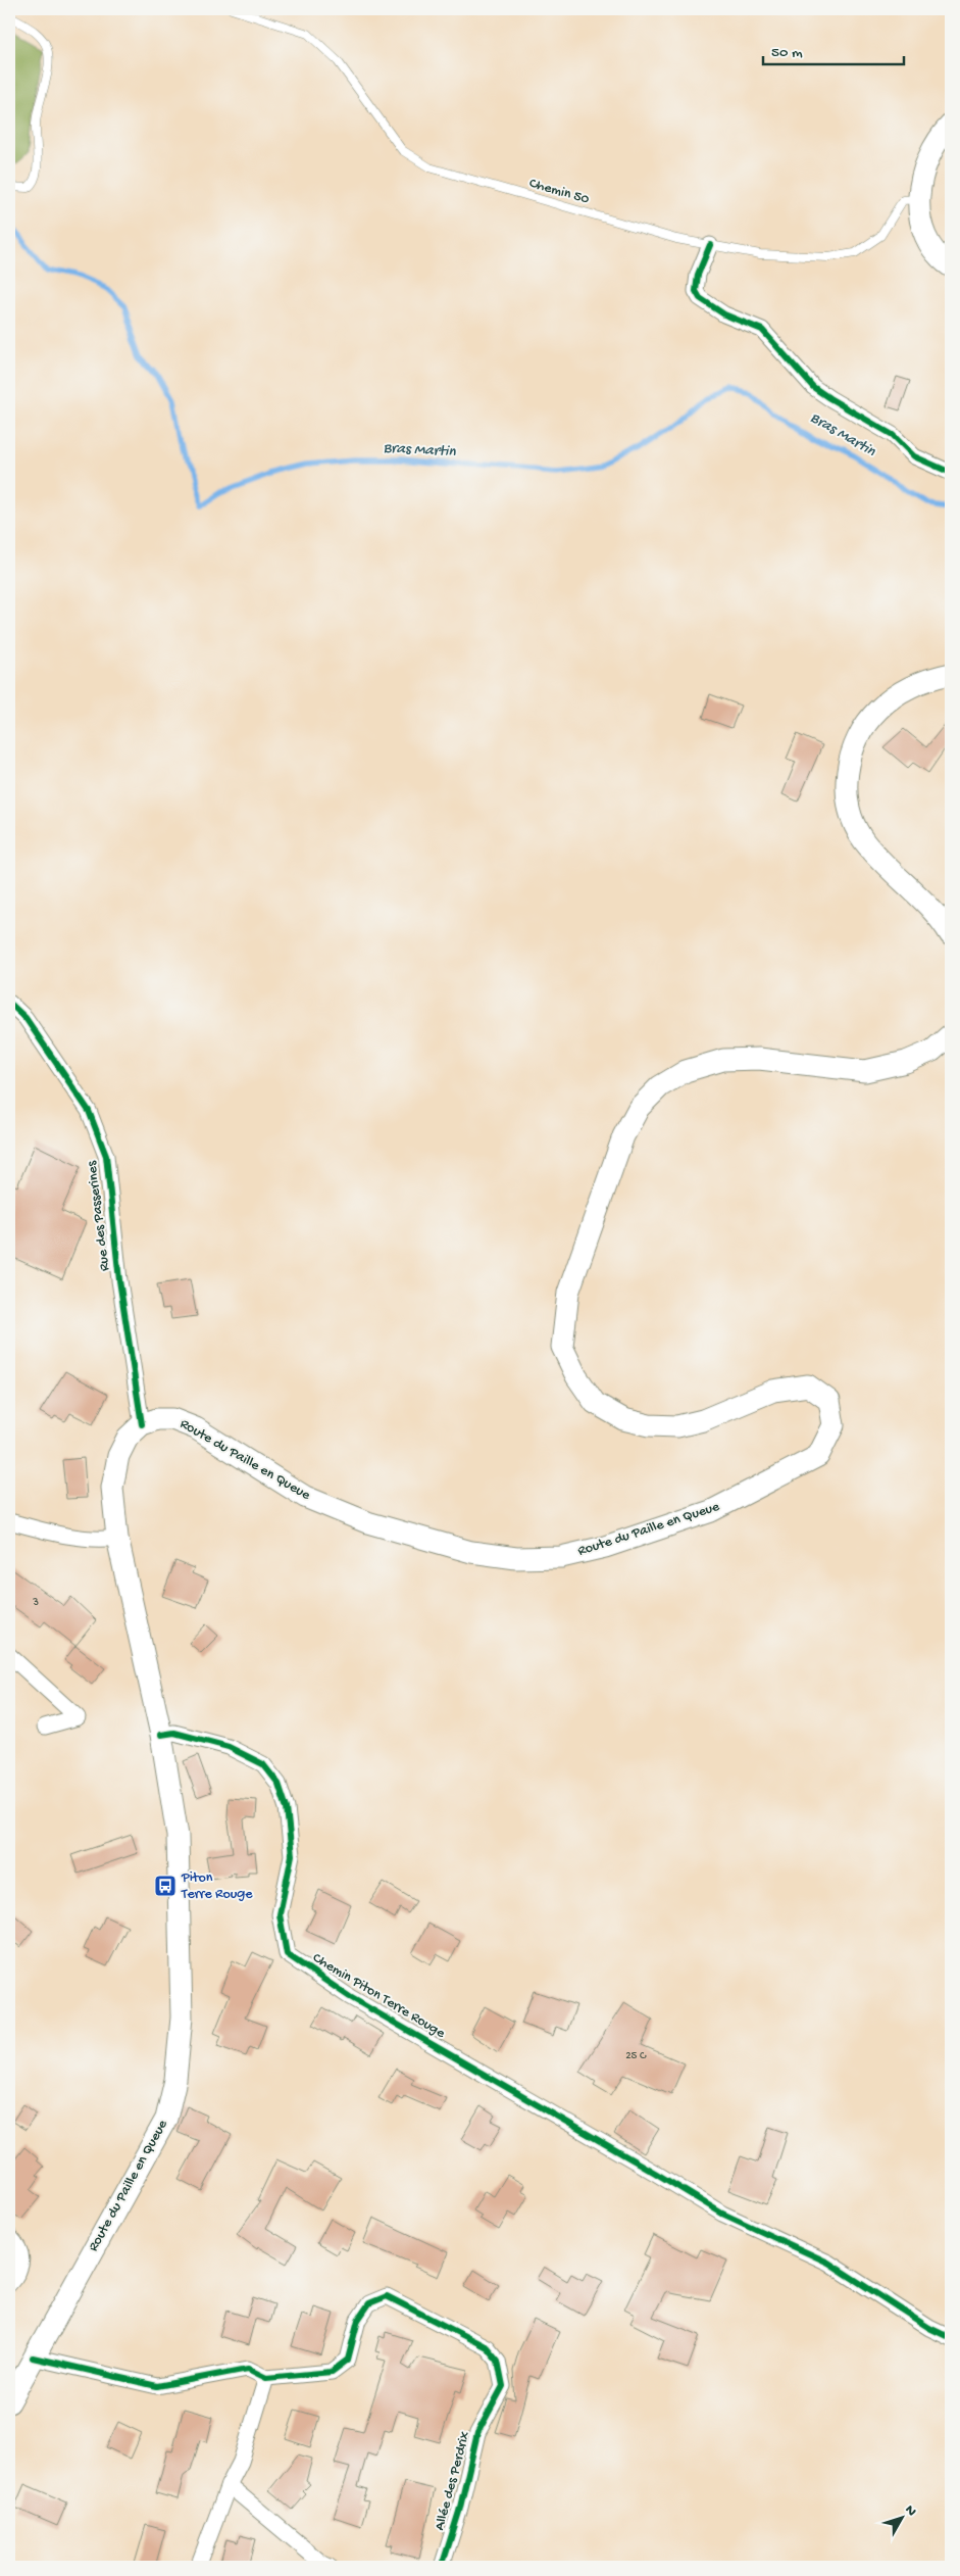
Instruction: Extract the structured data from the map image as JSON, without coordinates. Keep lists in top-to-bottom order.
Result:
{
  "streets": {
    "main road": ["Route du Paille en Queue"],
    "street": ["Rue des Passerines", "Chemin Piton Terre Rouge", "Allée des Perdrix"],
    "lane": ["Chemin 50"]
  },
  "crossings": [
    ["Rue des Passerines", "Route du Paille en Queue"],
    ["Route du Paille en Queue", "Chemin Piton Terre Rouge"],
    ["Route du Paille en Queue", "Allée des Perdrix"]
  ],
  "water": ["Bras Martin"],
  "places": {
    "bus stop": ["Piton Terre Rouge"]
  },
  "house_numbers": ["3", "25 C"],
  "scale_bar": "50 m",
  "north": "top right"
}
